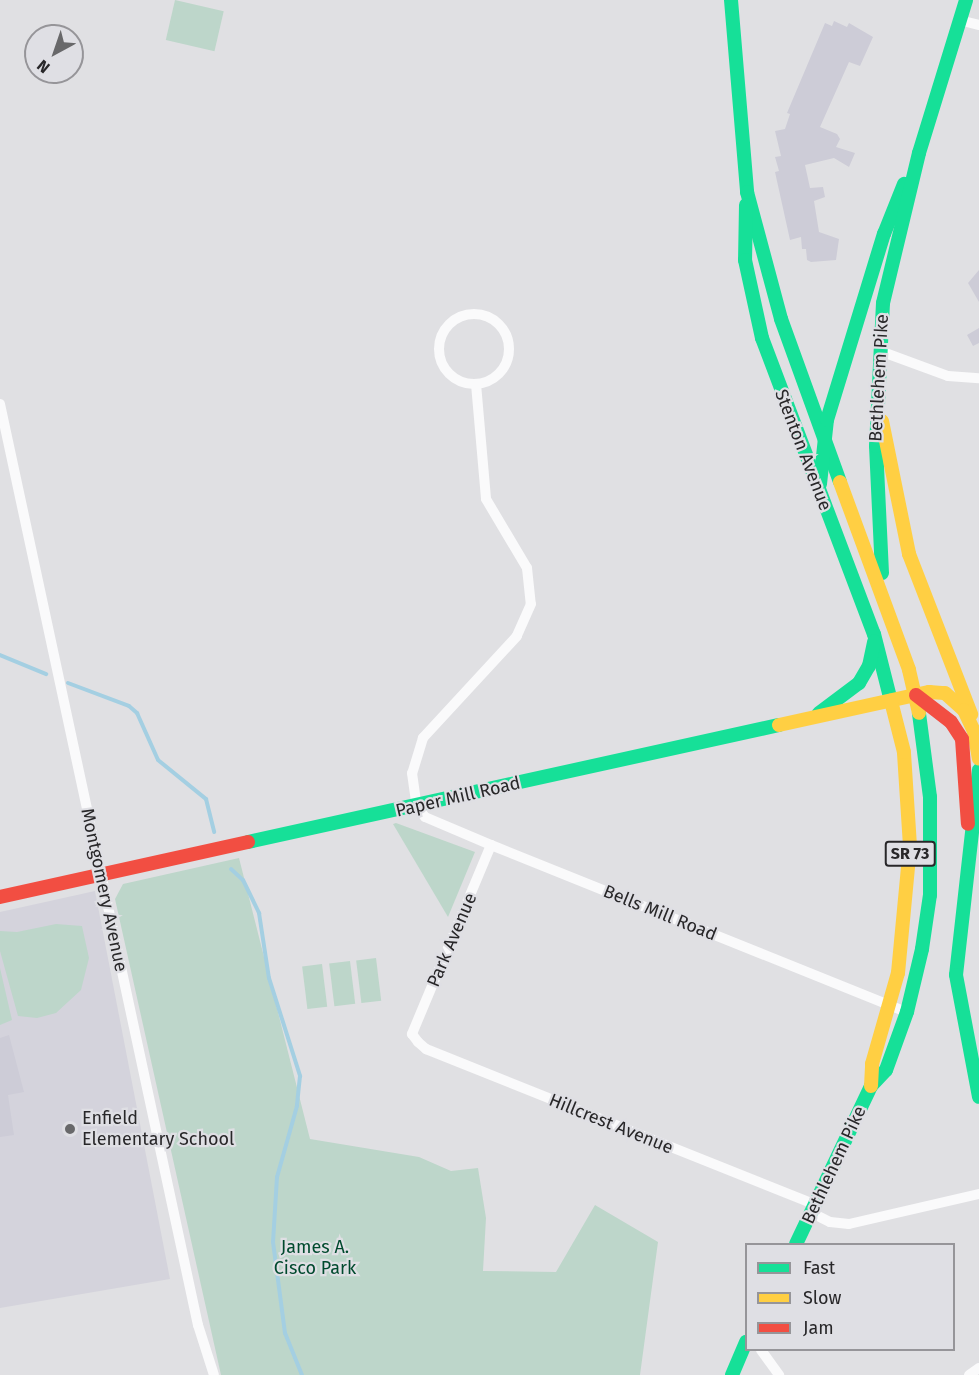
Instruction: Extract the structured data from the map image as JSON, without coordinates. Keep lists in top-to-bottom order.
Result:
{
  "streets": {
    "main road": [
      "Bethlehem Pike",
      "Stenton Avenue",
      "Paper Mill Road",
      "SR 73"
    ],
    "street": [
      "Montgomery Avenue",
      "Bells Mill Road",
      "Park Avenue",
      "Hillcrest Avenue"
    ]
  },
  "crossings": [
    ["Bethlehem Pike", "Stenton Avenue"],
    ["Bethlehem Pike", "Paper Mill Road"],
    ["Bethlehem Pike", "Bells Mill Road"],
    ["Bethlehem Pike", "Hillcrest Avenue"],
    ["Stenton Avenue", "Paper Mill Road"],
    ["Paper Mill Road", "Montgomery Avenue"],
    ["Paper Mill Road", "Bells Mill Road"],
    ["Bells Mill Road", "Park Avenue"],
    ["Park Avenue", "Hillcrest Avenue"]
  ],
  "parks": ["James A. Cisco Park"],
  "places": ["Enfield Elementary School"],
  "legend": ["Fast", "Slow", "Jam"],
  "north": "bottom left"
}
